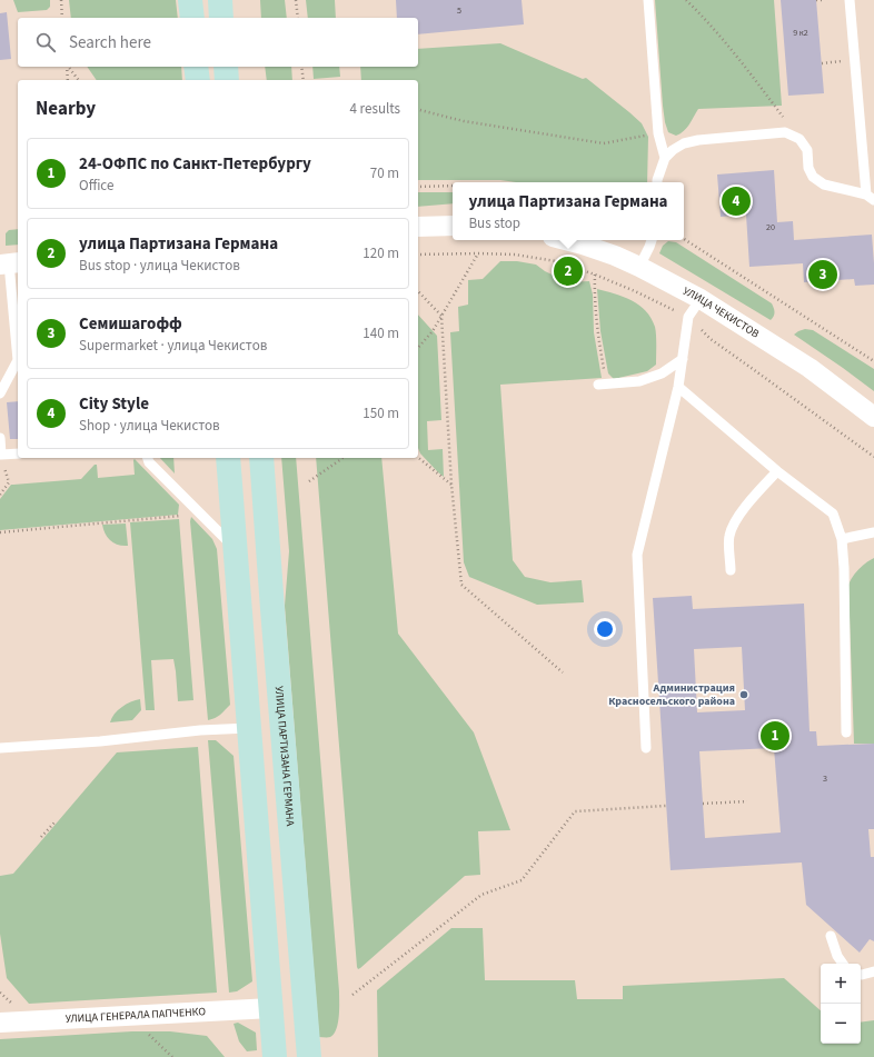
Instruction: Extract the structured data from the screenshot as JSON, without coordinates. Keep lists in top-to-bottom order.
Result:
{
  "streets": {
    "main road": ["УЛИЦА ПАРТИЗАНА ГЕРМАНА"],
    "street": ["УЛИЦА ЧЕКИСТОВ", "УЛИЦА ГЕНЕРАЛА ПАПЧЕНКО"]
  },
  "places": ["Администрация Красносельского района"],
  "house_numbers": [
    "5",
    "9 к2",
    "20",
    "3"
  ],
  "page": {
    "search": "Search here",
    "heading": ["Nearby", "4 results"],
    "list": [
      {
        "mark": "1",
        "name": "24-ОФПС по Санкт-Петербургу",
        "note": "Office",
        "value": "70 m"
      },
      {
        "mark": "2",
        "name": "улица Партизана Германа",
        "note": "Bus stop · улица Чекистов",
        "value": "120 m"
      },
      {
        "mark": "3",
        "name": "Семишагофф",
        "note": "Supermarket · улица Чекистов",
        "value": "140 m"
      },
      {
        "mark": "4",
        "name": "City Style",
        "note": "Shop · улица Чекистов",
        "value": "150 m"
      }
    ],
    "popup": ["улица Партизана Германа", "Bus stop"],
    "pins": [
      "4",
      "2",
      "3",
      "1"
    ],
    "map_buttons": ["+", "−"]
  }
}
